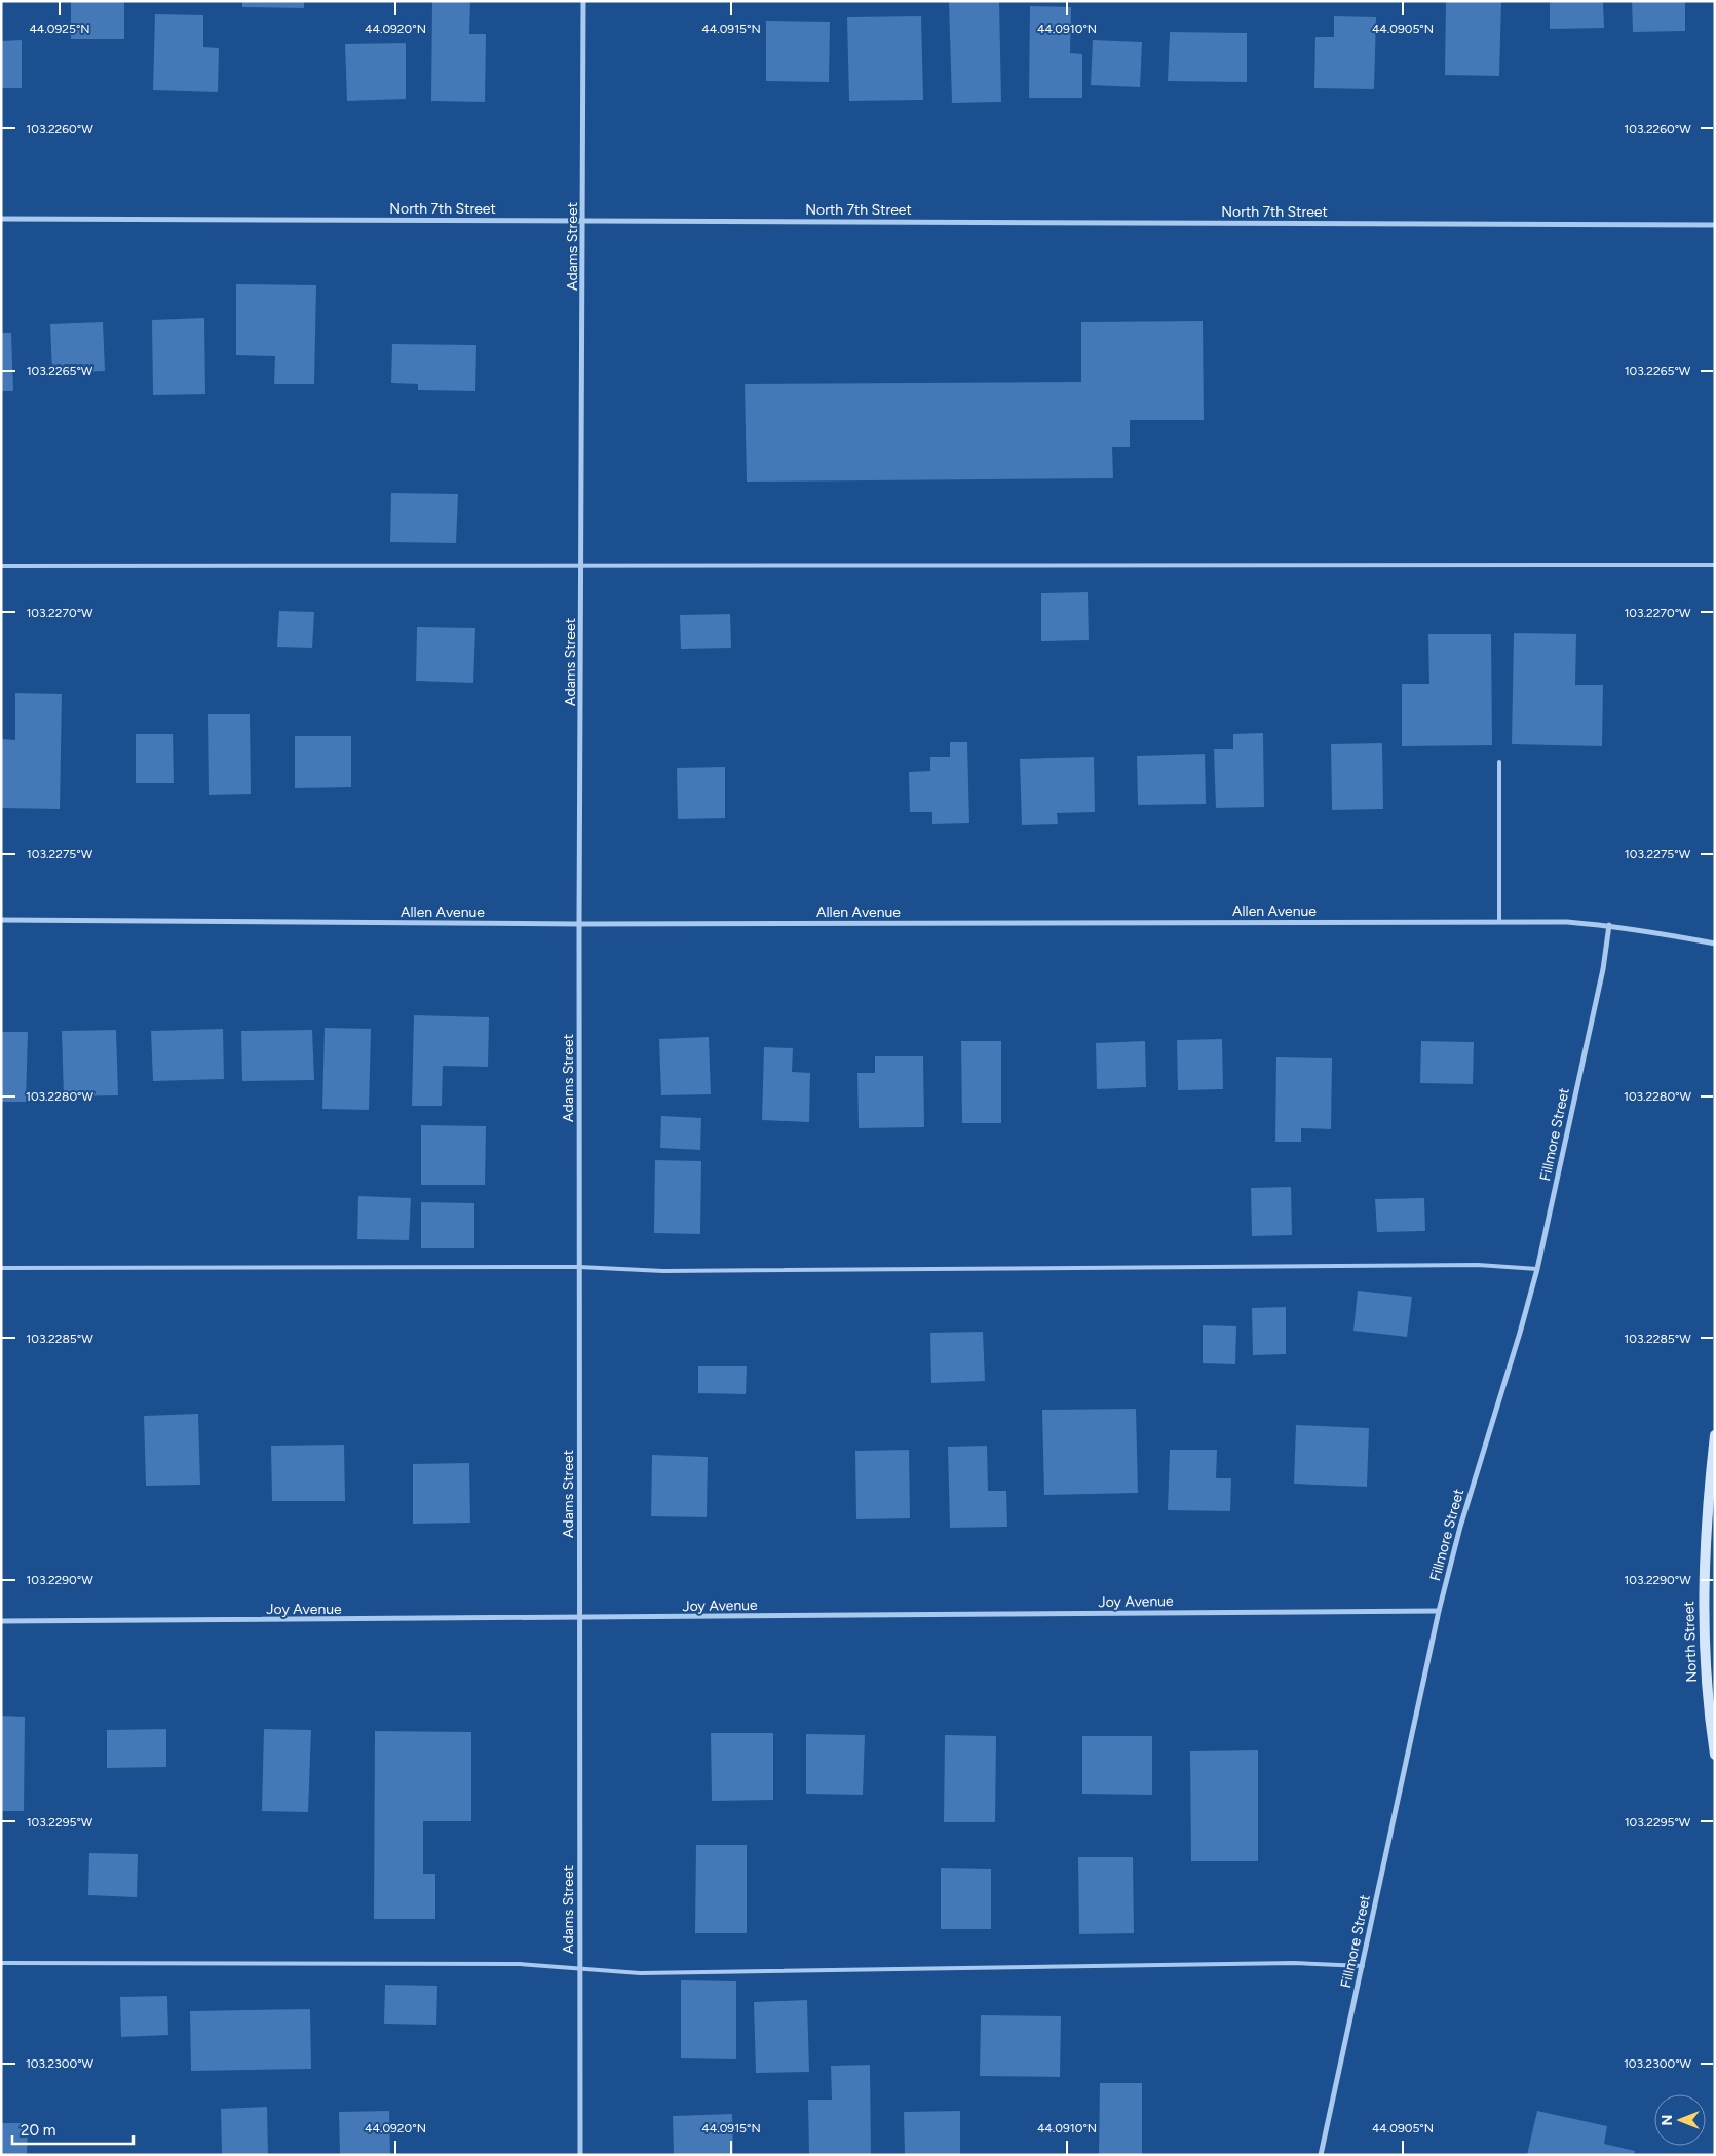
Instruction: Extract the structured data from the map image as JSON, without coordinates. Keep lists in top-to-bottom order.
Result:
{
  "streets": {
    "main road": ["North Street"],
    "street": [
      "North 7th Street",
      "Adams Street",
      "Allen Avenue",
      "Fillmore Street",
      "Joy Avenue"
    ]
  },
  "crossings": [
    ["North 7th Street", "Adams Street"],
    ["Adams Street", "Allen Avenue"],
    ["Adams Street", "Joy Avenue"],
    ["Allen Avenue", "Fillmore Street"],
    ["Fillmore Street", "Joy Avenue"]
  ],
  "scale_bar": "20 m",
  "north": "left",
  "coordinates": [
    "44.0925°N",
    "44.0920°N",
    "44.0915°N",
    "44.0910°N",
    "44.0905°N",
    "103.2260°W",
    "103.2265°W",
    "103.2270°W",
    "103.2275°W",
    "103.2280°W",
    "103.2285°W",
    "103.2290°W",
    "103.2295°W",
    "103.2300°W"
  ]
}
